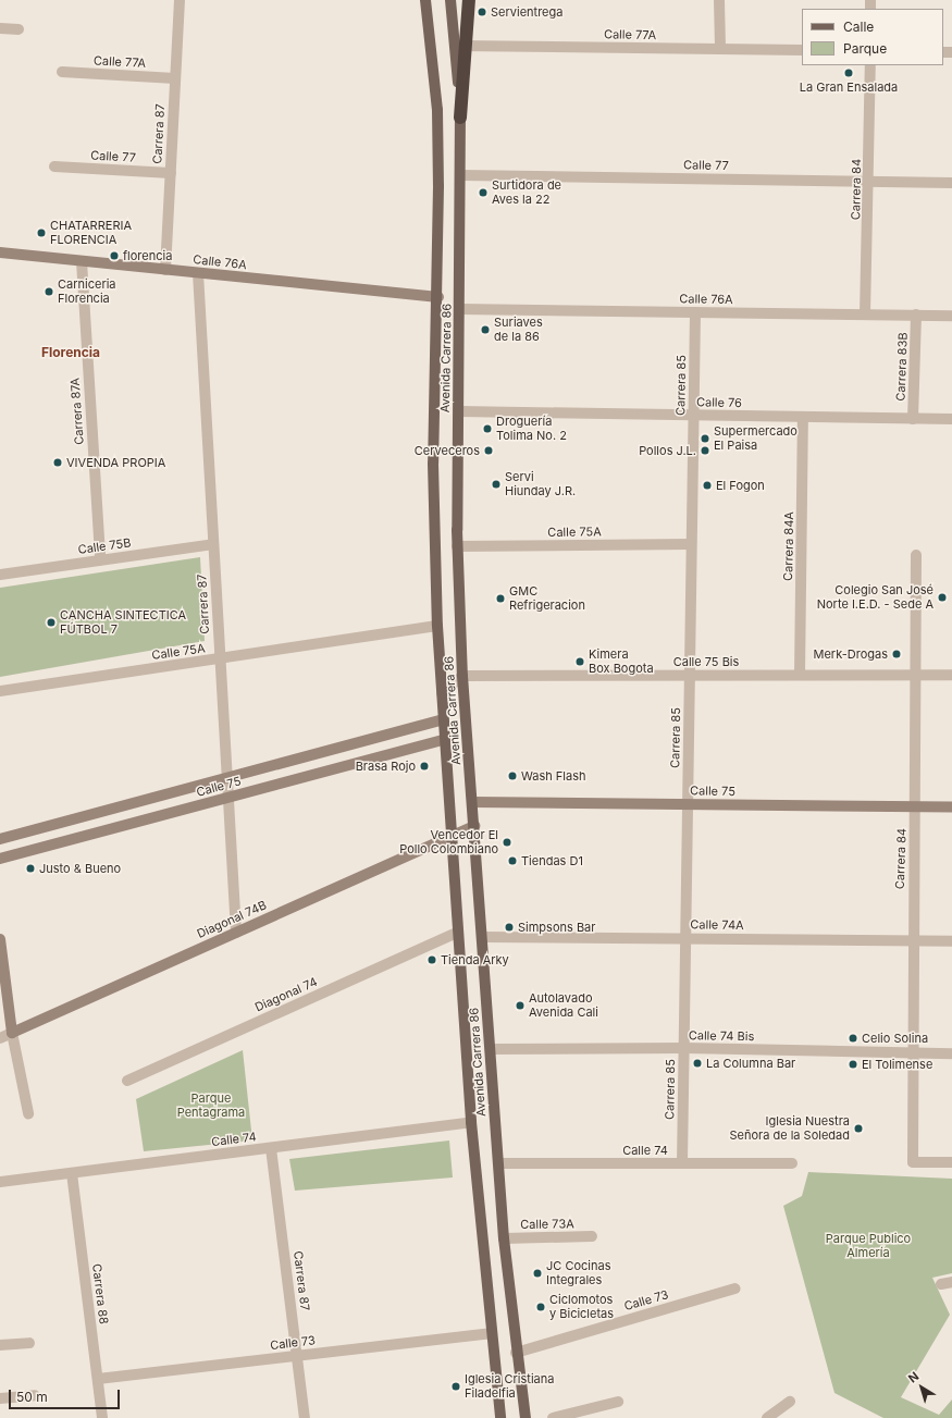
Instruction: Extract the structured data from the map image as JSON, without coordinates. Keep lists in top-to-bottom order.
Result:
{
  "streets": {
    "main road": ["Avenida Carrera 86"],
    "street": [
      "Calle 77A",
      "Carrera 87",
      "Calle 77",
      "Carrera 84",
      "Calle 76A",
      "Carrera 83B",
      "Carrera 85",
      "Calle 76",
      "Carrera 87A",
      "Calle 75A",
      "Calle 75B",
      "Carrera 84A",
      "Calle 75 Bis",
      "Calle 75",
      "Diagonal 74B",
      "Calle 74A",
      "Diagonal 74",
      "Calle 74 Bis",
      "Calle 74",
      "Calle 73A",
      "Carrera 88",
      "Calle 73"
    ]
  },
  "crossings": [
    ["Calle 77A", "Carrera 87"],
    ["Carrera 87", "Calle 77"],
    ["Carrera 87", "Calle 76A"],
    ["Carrera 87", "Calle 75A"],
    ["Carrera 87", "Calle 75B"],
    ["Carrera 87", "Calle 75"],
    ["Carrera 87", "Diagonal 74B"],
    ["Carrera 87", "Calle 74"],
    ["Carrera 87", "Calle 73"],
    ["Calle 77", "Carrera 84"],
    ["Calle 77", "Avenida Carrera 86"],
    ["Carrera 84", "Calle 76A"],
    ["Carrera 84", "Calle 75 Bis"],
    ["Carrera 84", "Calle 75"],
    ["Carrera 84", "Calle 74A"],
    ["Carrera 84", "Calle 74 Bis"],
    ["Calle 76A", "Avenida Carrera 86"],
    ["Calle 76A", "Carrera 83B"],
    ["Calle 76A", "Carrera 85"],
    ["Calle 76A", "Carrera 87A"],
    ["Avenida Carrera 86", "Calle 76"],
    ["Avenida Carrera 86", "Calle 75A"],
    ["Avenida Carrera 86", "Calle 75 Bis"],
    ["Avenida Carrera 86", "Calle 75"],
    ["Avenida Carrera 86", "Diagonal 74B"],
    ["Avenida Carrera 86", "Calle 74A"],
    ["Avenida Carrera 86", "Diagonal 74"],
    ["Avenida Carrera 86", "Calle 74 Bis"],
    ["Avenida Carrera 86", "Calle 74"],
    ["Avenida Carrera 86", "Calle 73A"],
    ["Avenida Carrera 86", "Calle 73"],
    ["Carrera 83B", "Calle 76"],
    ["Carrera 85", "Calle 76"],
    ["Carrera 85", "Calle 75A"],
    ["Carrera 85", "Calle 75 Bis"],
    ["Carrera 85", "Calle 75"],
    ["Carrera 85", "Calle 74A"],
    ["Carrera 85", "Calle 74 Bis"],
    ["Carrera 85", "Calle 74"],
    ["Calle 76", "Carrera 84A"],
    ["Carrera 87A", "Calle 75B"],
    ["Carrera 84A", "Calle 75 Bis"],
    ["Calle 74", "Carrera 88"],
    ["Carrera 88", "Calle 73"]
  ],
  "districts": ["Florencia"],
  "parks": ["Parque Pentagrama", "Parque Publico Almería"],
  "places": [
    "Servientrega",
    "La Gran Ensalada",
    "Surtidora de Aves la 22",
    "CHATARRERIA FLORENCIA",
    "florencia",
    "Carniceria Florencia",
    "Suriaves de la 86",
    "Droguería Tolima No. 2",
    "Supermercado El Paisa",
    "Cerveceros",
    "Pollos J.L.",
    "VIVENDA PROPIA",
    "Servi Hiunday J.R.",
    "El Fogon",
    "Colegio San José Norte I.E.D. - Sede A",
    "GMC Refrigeracion",
    "CANCHA SINTECTICA FÚTBOL 7",
    "Merk-Drogas",
    "Kimera Box Bogota",
    "Brasa Rojo",
    "Wash Flash",
    "Vencedor El Pollo Colombiano",
    "Tiendas D1",
    "Justo & Bueno",
    "Simpsons Bar",
    "Tienda Arky",
    "Autolavado Avenida Cali",
    "Celio Solina",
    "La Columna Bar",
    "El Tolimense",
    "Iglesia Nuestra Señora de la Soledad",
    "JC Cocinas Integrales",
    "Ciclomotos y Bicicletas",
    "Iglesia Cristiana Filadelfia"
  ],
  "legend": ["Calle", "Parque"],
  "scale_bar": "50 m",
  "north": "top left"
}
